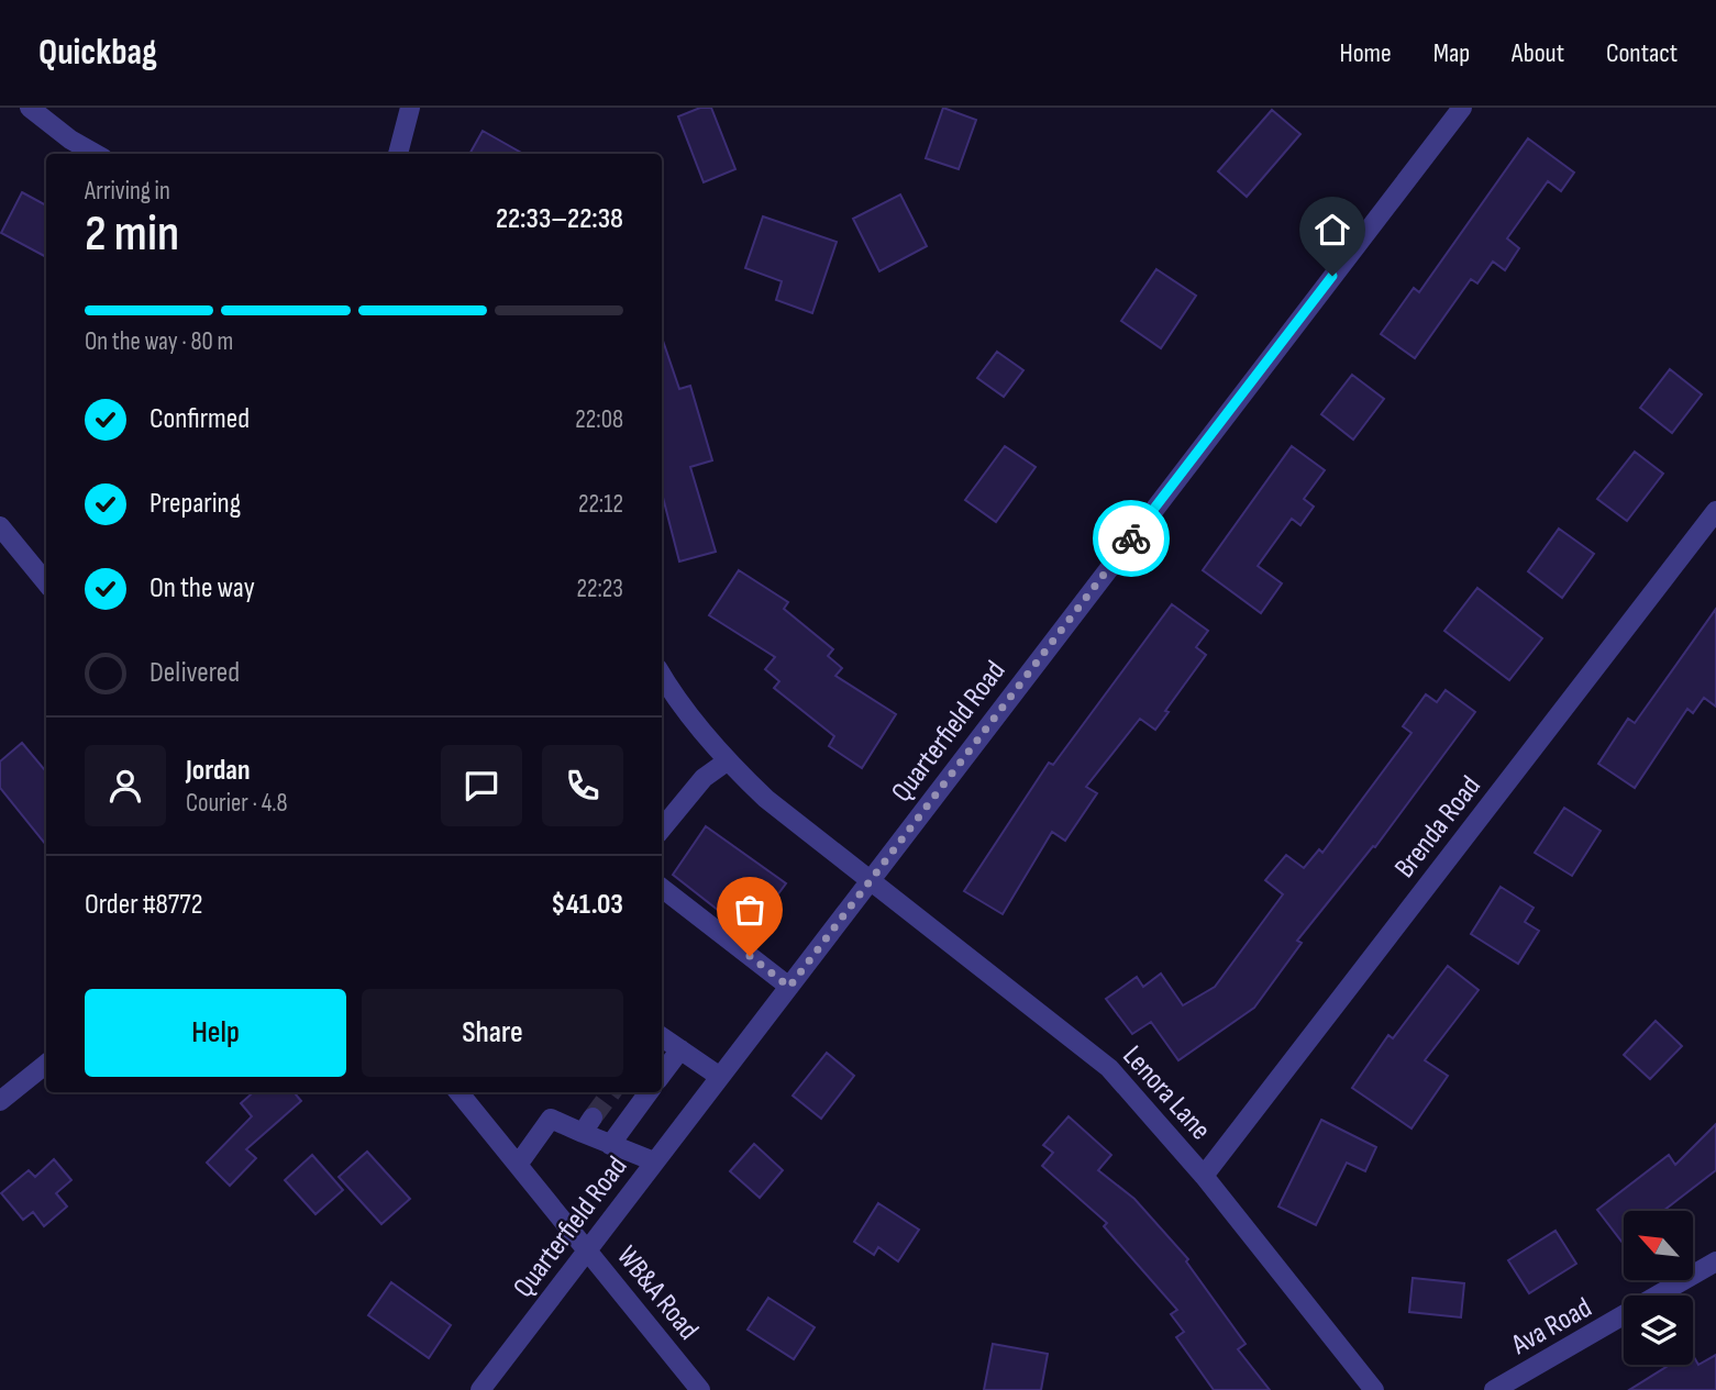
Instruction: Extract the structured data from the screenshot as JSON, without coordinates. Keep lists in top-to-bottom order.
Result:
{
  "streets": {
    "street": [
      "Quarterfield Road",
      "Brenda Road",
      "Lenora Lane",
      "WB&A Road",
      "Ava Road"
    ]
  },
  "crossings": [
    ["Quarterfield Road", "Lenora Lane"],
    ["Quarterfield Road", "WB&A Road"],
    ["Brenda Road", "Lenora Lane"]
  ],
  "north": "top left",
  "page": {
    "header": "Quickbag",
    "nav": [
      "Home",
      "Map",
      "About",
      "Contact"
    ],
    "heading": ["2 min", "Arriving in", "22:33–22:38"],
    "panel": [
      "Jordan",
      "Courier · 4.8",
      "Order #8772",
      "$41.03"
    ],
    "bar": "On the way · 80 m",
    "list": [
      ["Confirmed", "22:08"],
      ["Preparing", "22:12"],
      ["On the way", "22:23"],
      "Delivered"
    ],
    "buttons": ["Help", "Share"]
  }
}
